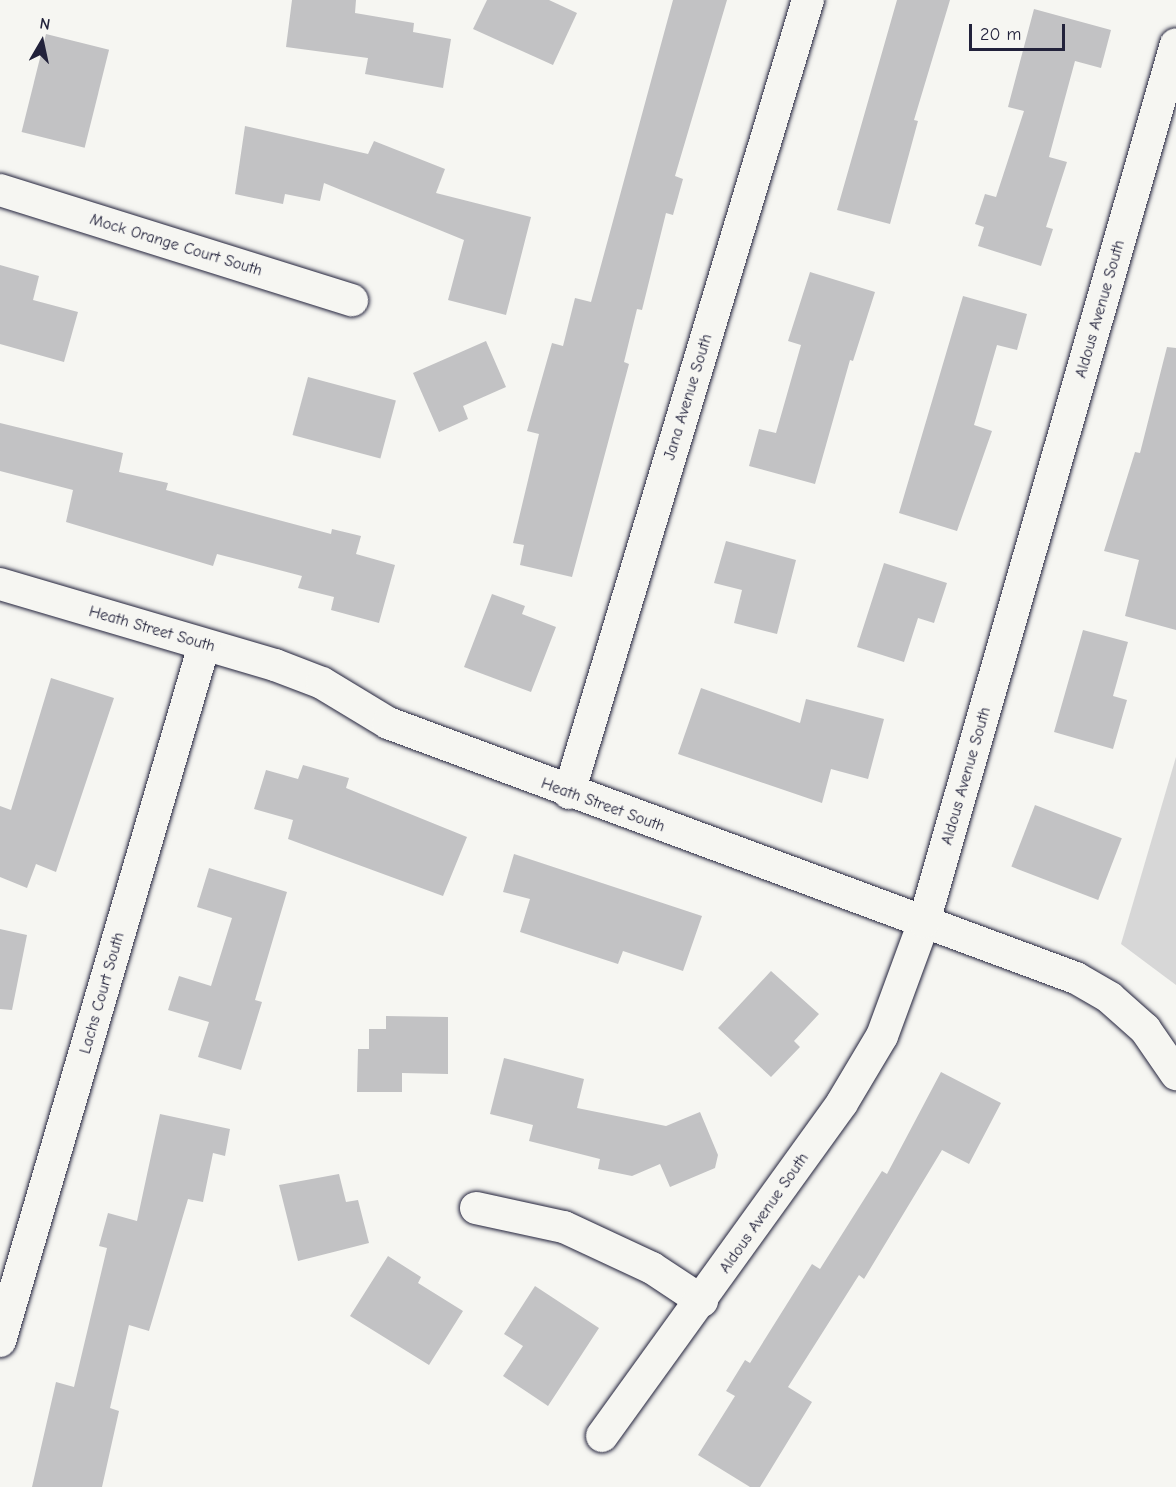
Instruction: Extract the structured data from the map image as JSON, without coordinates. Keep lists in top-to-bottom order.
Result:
{
  "streets": {
    "street": [
      "Mock Orange Court South",
      "Aldous Avenue South",
      "Jana Avenue South",
      "Heath Street South",
      "Lachs Court South"
    ]
  },
  "crossings": [
    ["Aldous Avenue South", "Heath Street South"],
    ["Jana Avenue South", "Heath Street South"],
    ["Heath Street South", "Lachs Court South"]
  ],
  "scale_bar": "20 m",
  "north": "top"
}
